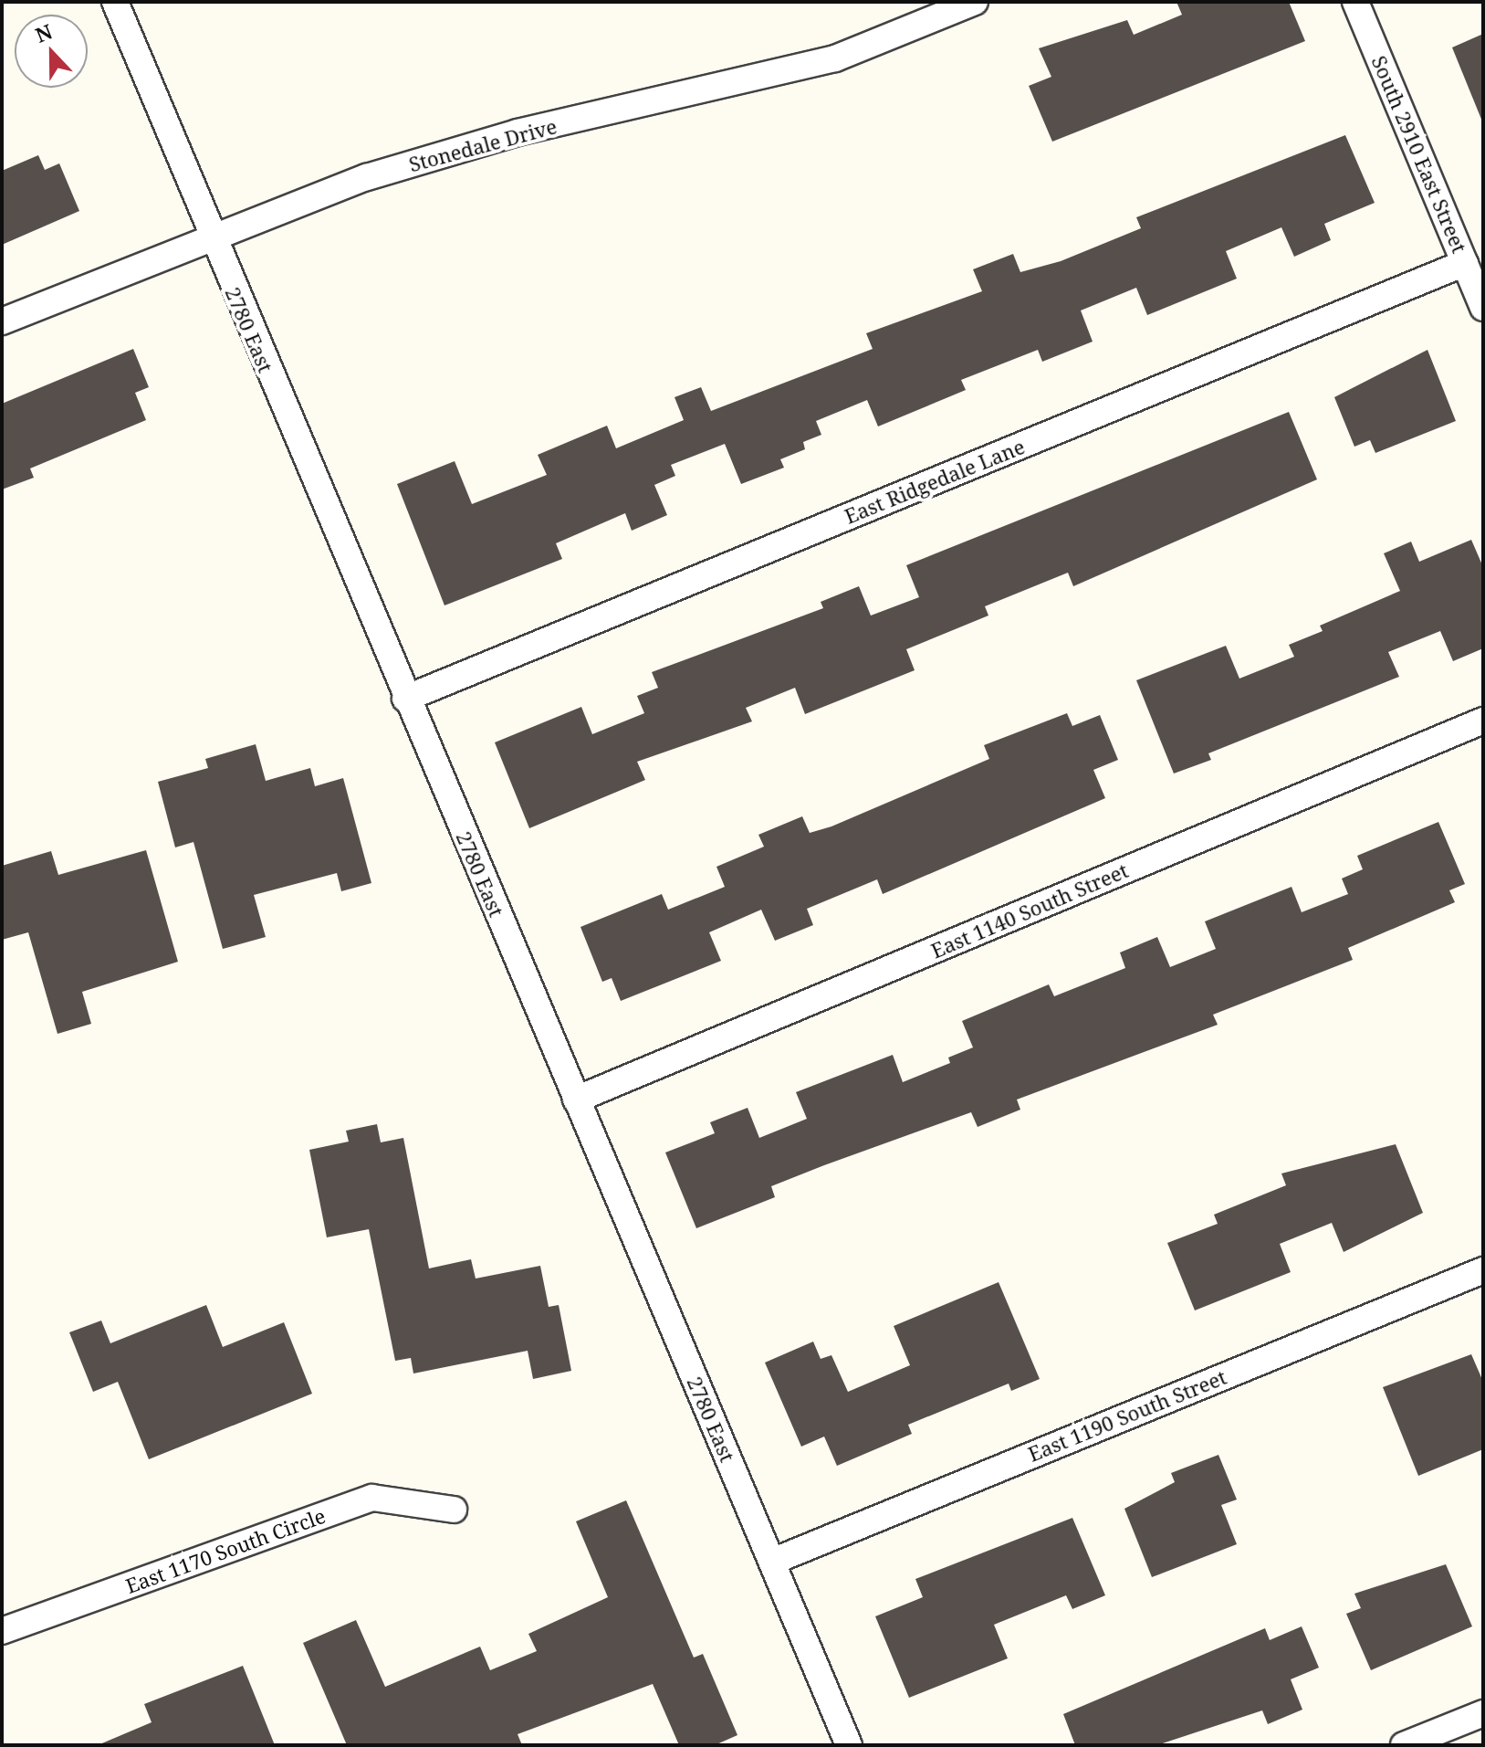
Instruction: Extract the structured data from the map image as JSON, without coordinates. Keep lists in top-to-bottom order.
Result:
{
  "streets": {
    "street": [
      "Stonedale Drive",
      "South 2910 East Street",
      "2780 East",
      "East Ridgedale Lane",
      "East 1140 South Street",
      "East 1190 South Street",
      "East 1170 South Circle"
    ]
  },
  "crossings": [
    ["Stonedale Drive", "2780 East"],
    ["South 2910 East Street", "East Ridgedale Lane"],
    ["2780 East", "East Ridgedale Lane"],
    ["2780 East", "East 1140 South Street"],
    ["2780 East", "East 1190 South Street"]
  ],
  "north": "top"
}
